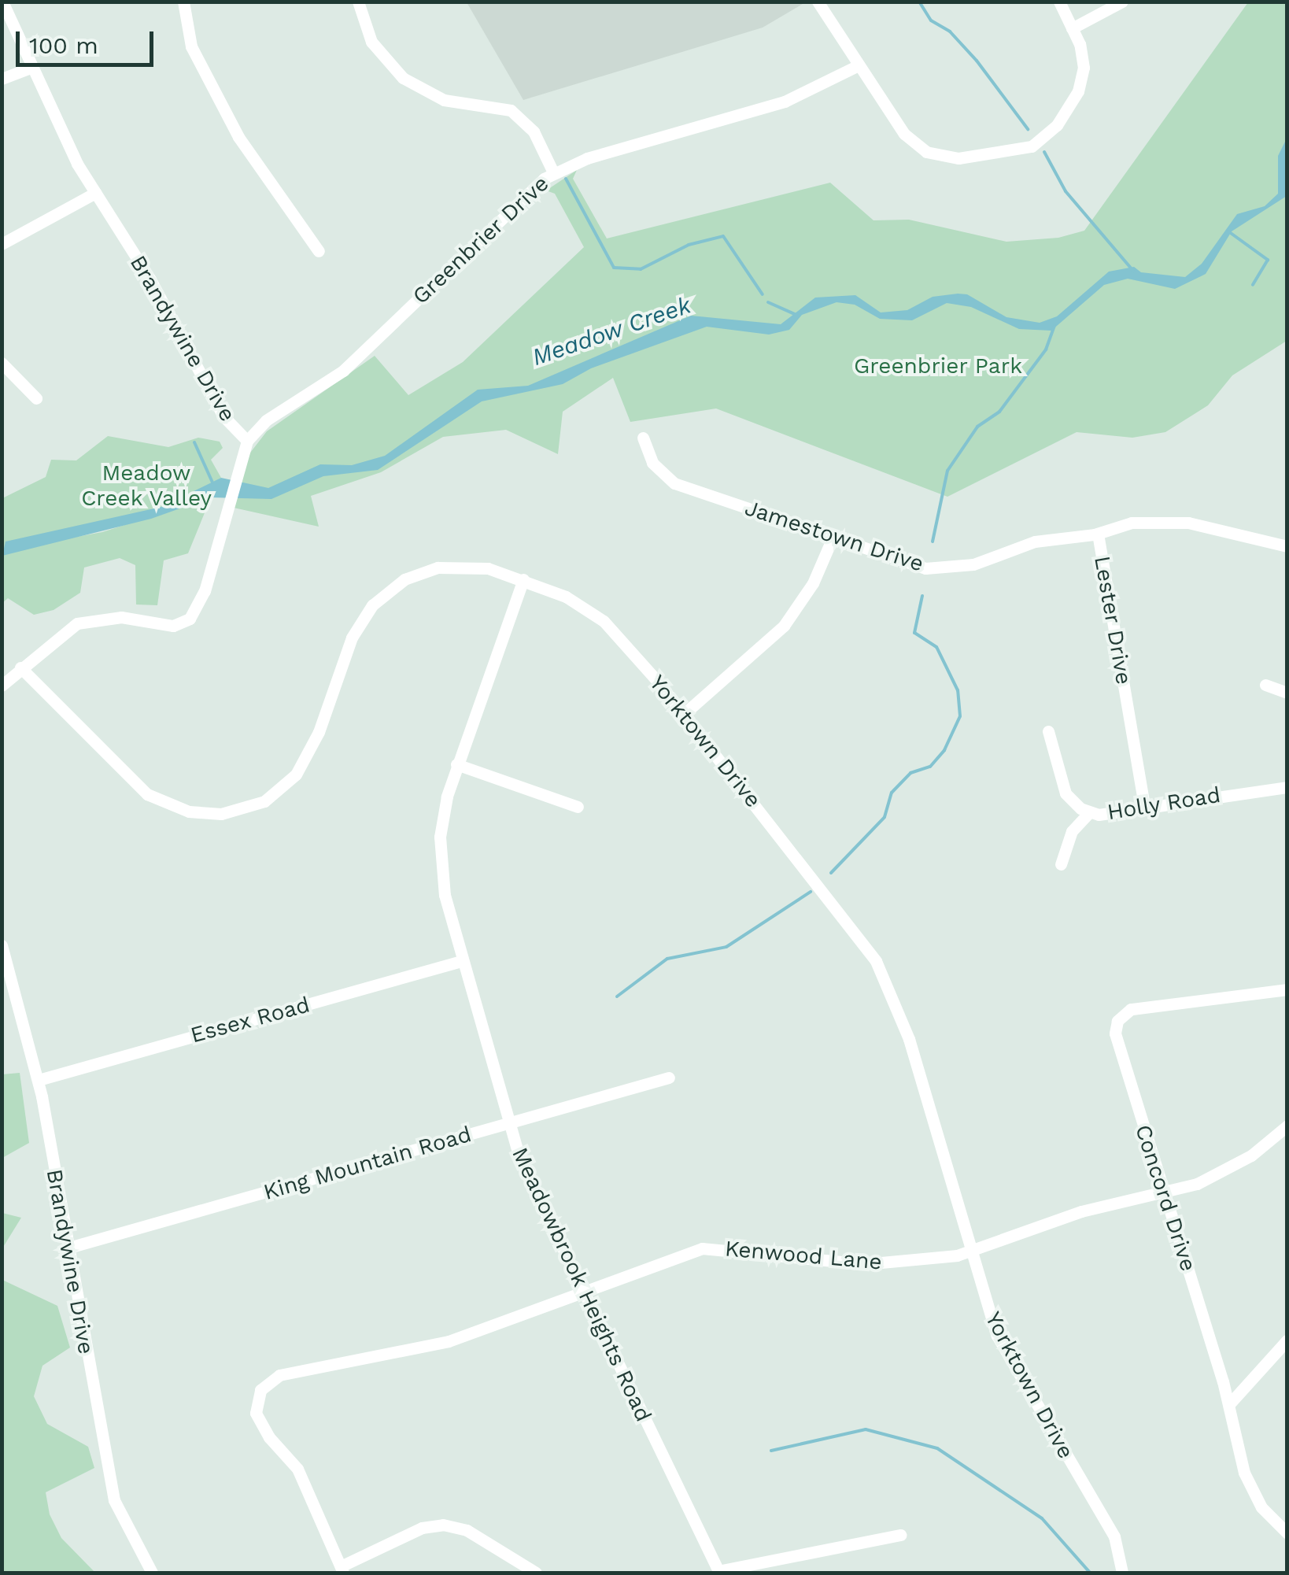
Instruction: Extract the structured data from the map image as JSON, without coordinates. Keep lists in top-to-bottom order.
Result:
{
  "streets": {
    "street": [
      "Greenbrier Drive",
      "Brandywine Drive",
      "Jamestown Drive",
      "Lester Drive",
      "Yorktown Drive",
      "Holly Road",
      "Essex Road",
      "King Mountain Road",
      "Concord Drive",
      "Kenwood Lane",
      "Meadowbrook Heights Road"
    ]
  },
  "crossings": [
    ["Greenbrier Drive", "Brandywine Drive"],
    ["Brandywine Drive", "Yorktown Drive"],
    ["Brandywine Drive", "Essex Road"],
    ["Brandywine Drive", "King Mountain Road"],
    ["Jamestown Drive", "Lester Drive"],
    ["Lester Drive", "Holly Road"],
    ["Yorktown Drive", "Kenwood Lane"],
    ["Yorktown Drive", "Meadowbrook Heights Road"],
    ["Essex Road", "Meadowbrook Heights Road"],
    ["King Mountain Road", "Meadowbrook Heights Road"],
    ["Concord Drive", "Kenwood Lane"],
    ["Kenwood Lane", "Meadowbrook Heights Road"]
  ],
  "water": ["Meadow Creek"],
  "parks": ["Greenbrier Park", "Meadow Creek Valley"],
  "scale_bar": "100 m"
}
